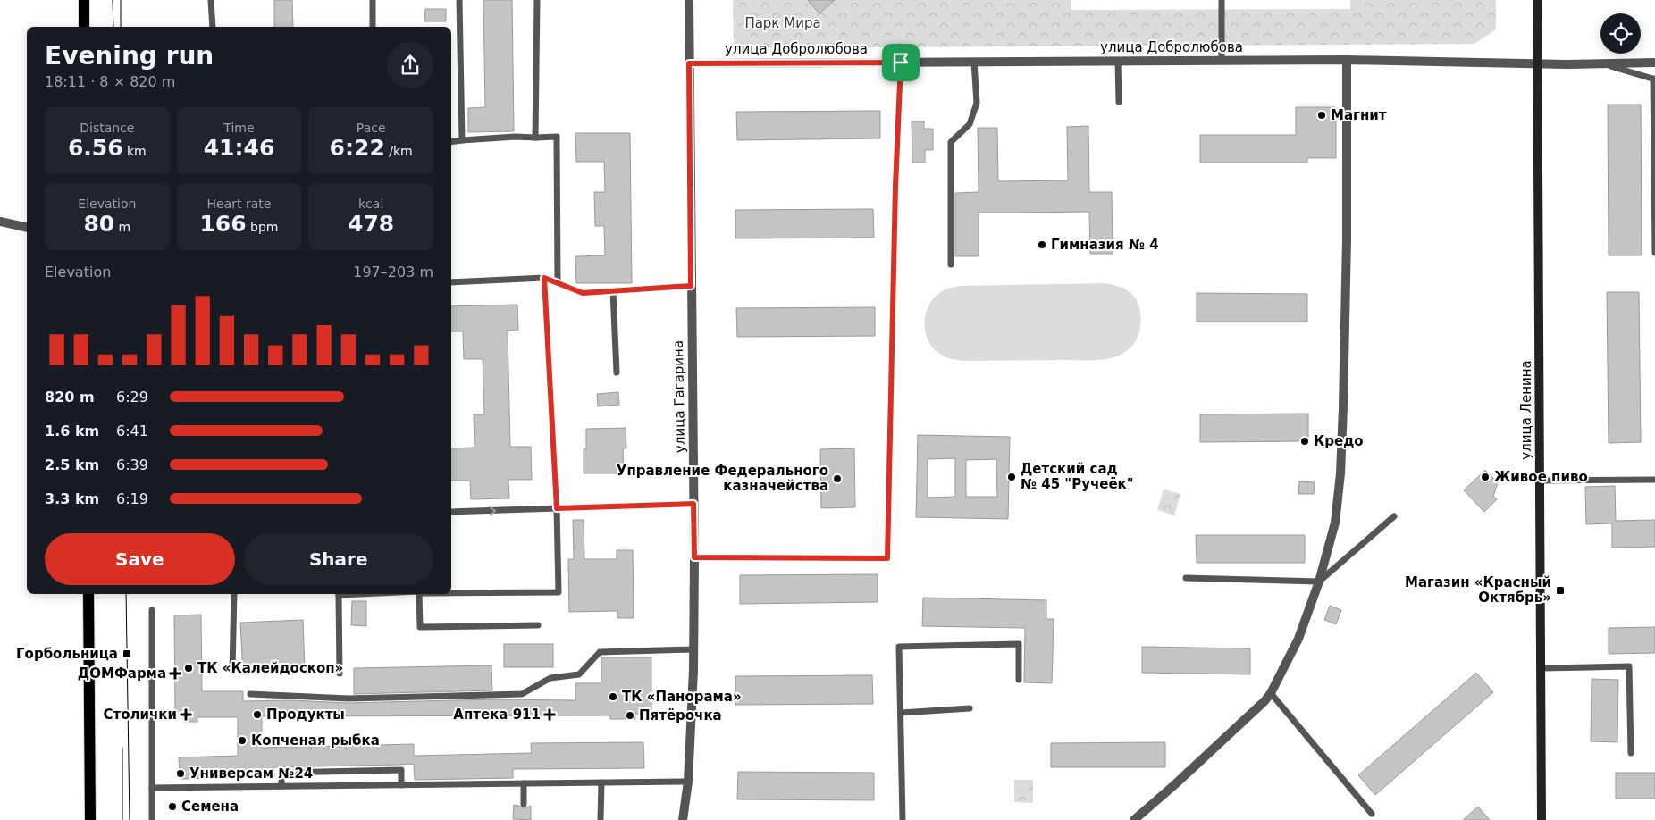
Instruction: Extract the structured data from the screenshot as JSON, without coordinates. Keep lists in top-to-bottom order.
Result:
{
  "streets": {
    "main road": ["улица Ленина"],
    "street": ["улица Добролюбова", "улица Гагарина"]
  },
  "crossings": [
    ["улица Добролюбова", "улица Гагарина"],
    ["улица Добролюбова", "улица Ленина"]
  ],
  "parks": ["Парк Мира"],
  "places": {
    "other": [
      "Магнит",
      "Гимназия № 4",
      "Кредо",
      "Детский сад № 45 \"Ручеёк\"",
      "Живое пиво",
      "Управление Федерального казначейства",
      "ТК «Калейдоскоп»",
      "ТК «Панорама»",
      "Продукты",
      "Пятёрочка",
      "Копченая рыбка",
      "Универсам №24",
      "Семена"
    ],
    "transit": ["Магазин «Красный Октябрь»", "Горбольница"],
    "health": ["ДОМФарма", "Столички", "Аптека 911"]
  },
  "page": {
    "heading": ["Evening run", "18:11 · 8 × 820 m"],
    "stats": [
      ["Distance", "6.56 km"],
      ["Time", "41:46"],
      ["Pace", "6:22 /km"],
      ["Elevation", "80 m"],
      ["Heart rate", "166 bpm"],
      ["kcal", "478"]
    ],
    "chart": ["Elevation", "197–203 m"],
    "list": [
      {
        "name": "820 m",
        "note": "6:29"
      },
      {
        "name": "1.6 km",
        "note": "6:41"
      },
      {
        "name": "2.5 km",
        "note": "6:39"
      },
      {
        "name": "3.3 km",
        "note": "6:19"
      }
    ],
    "buttons": ["Save", "Share"]
  }
}
